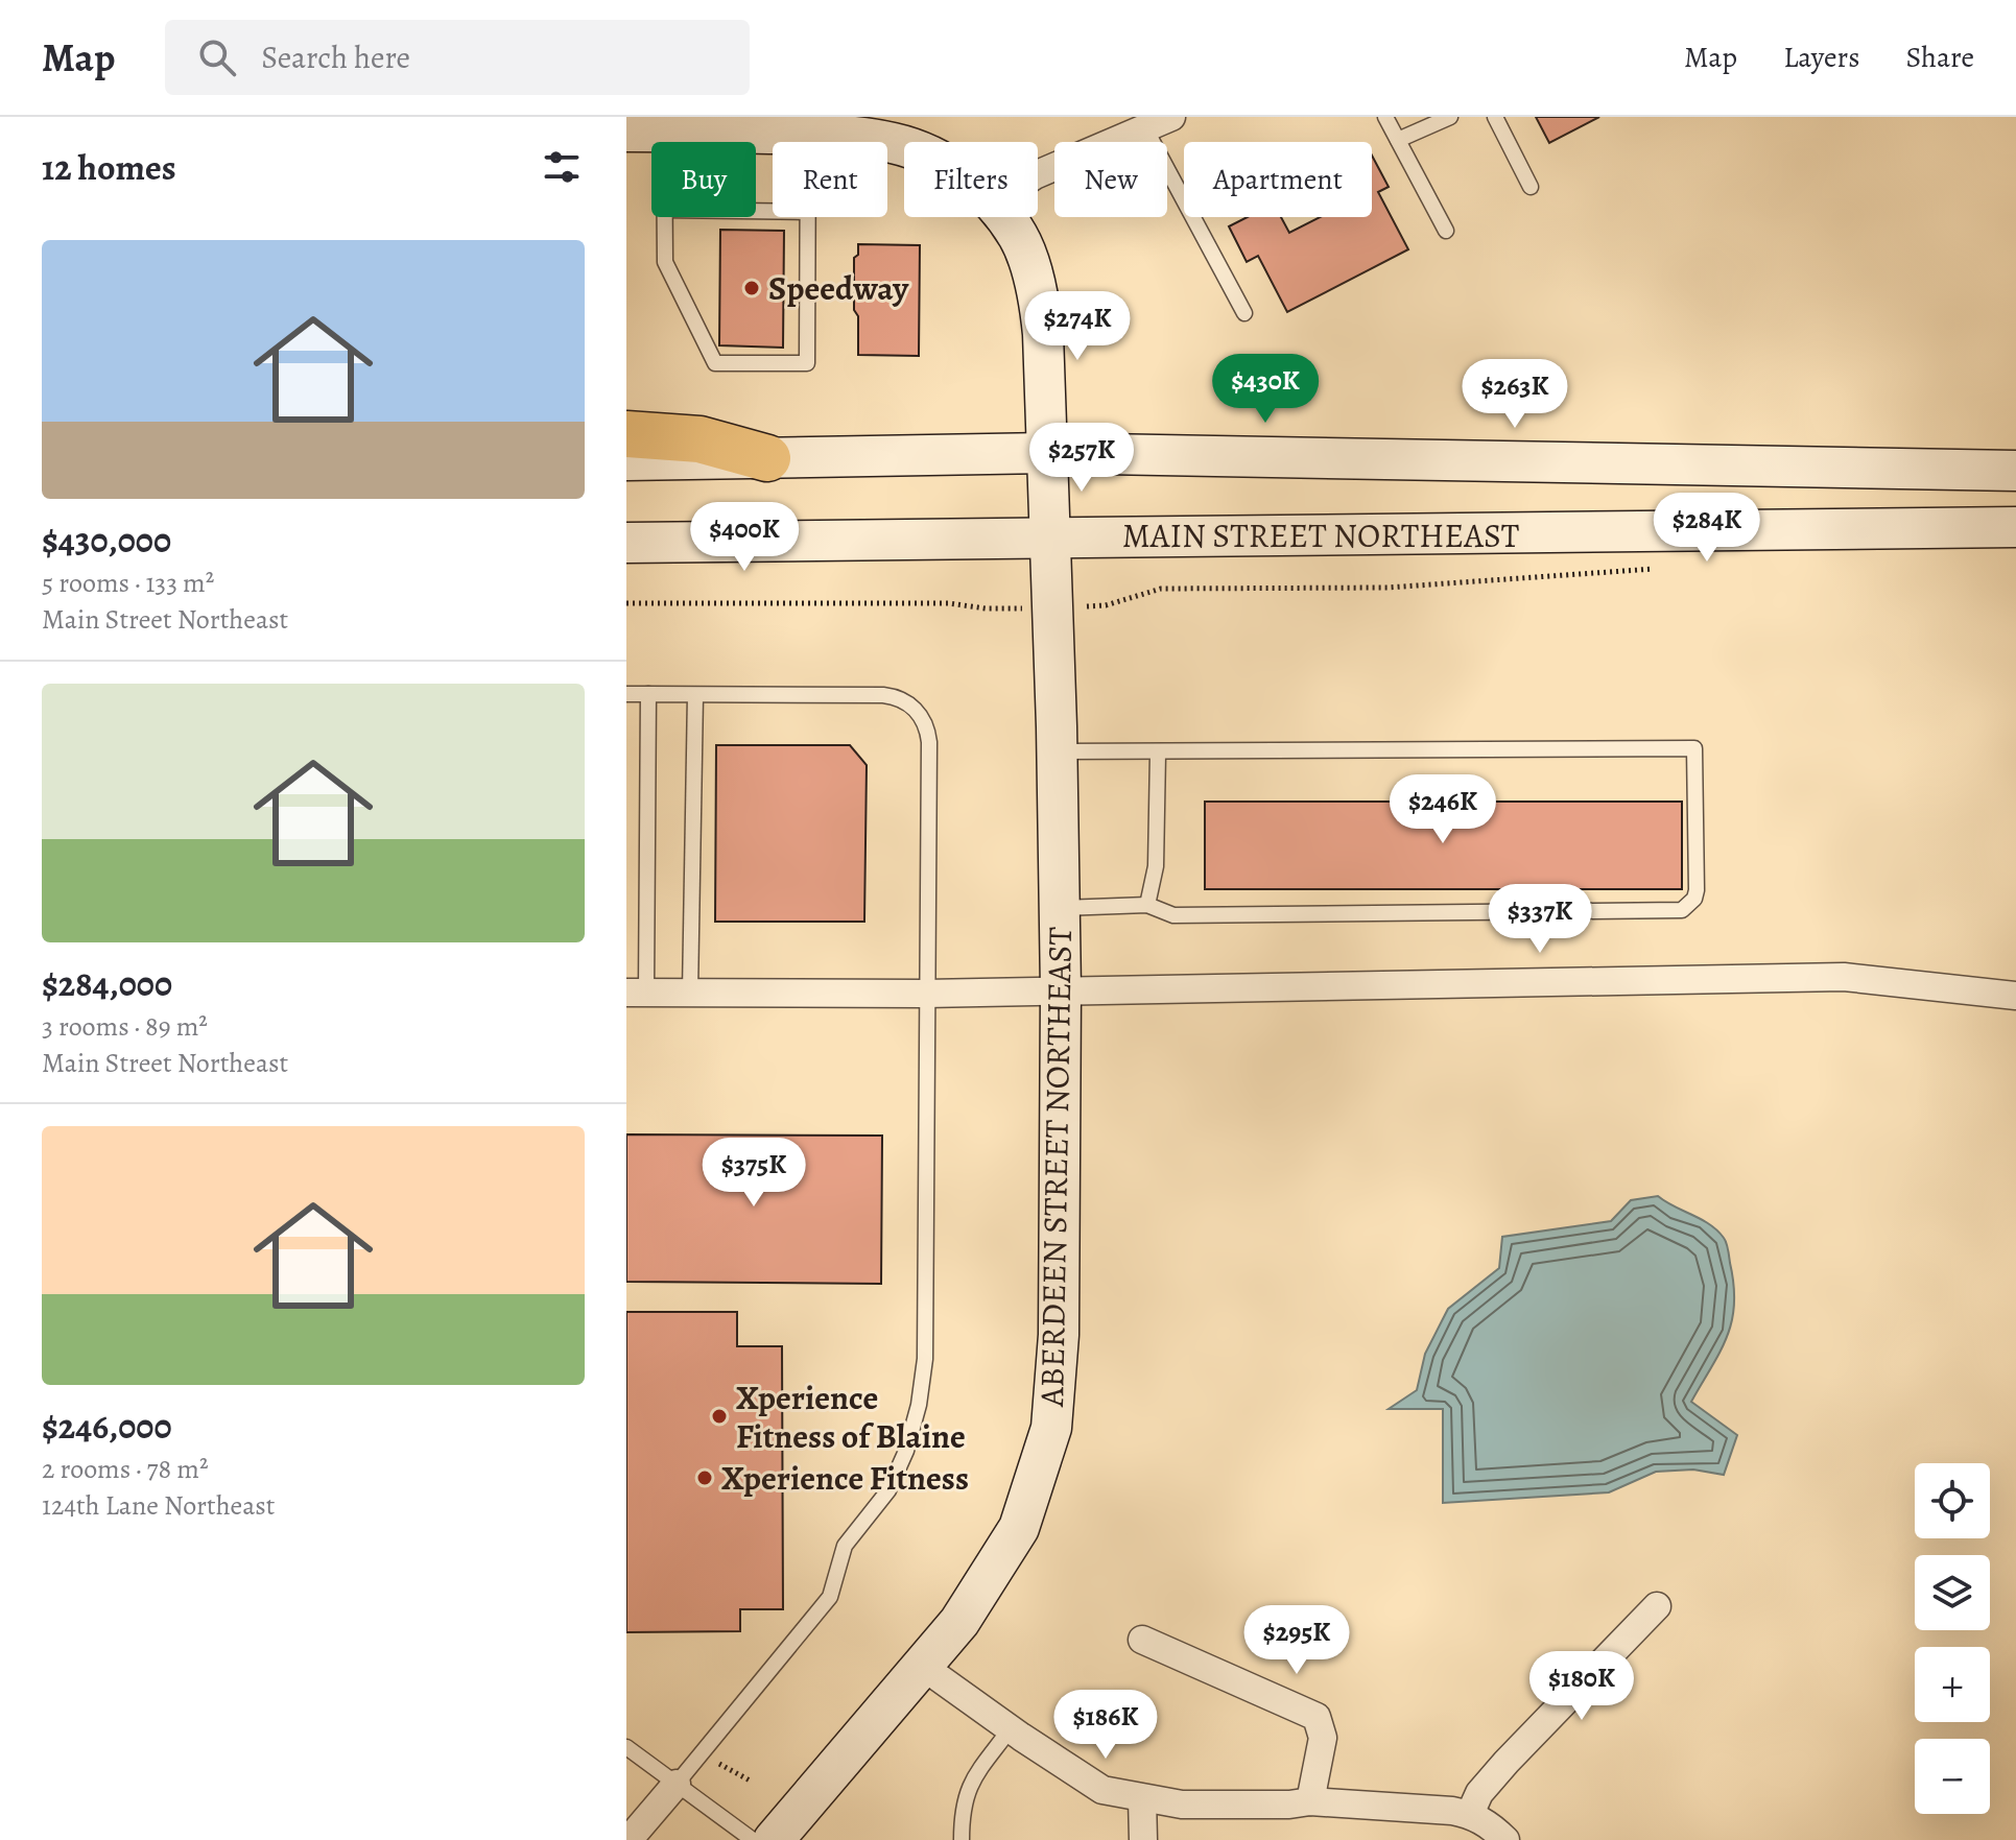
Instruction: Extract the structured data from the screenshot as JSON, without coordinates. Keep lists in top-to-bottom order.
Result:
{
  "streets": {
    "main road": ["MAIN STREET NORTHEAST", "ABERDEEN STREET NORTHEAST"]
  },
  "crossings": [
    ["MAIN STREET NORTHEAST", "ABERDEEN STREET NORTHEAST"]
  ],
  "places": ["Speedway", "Xperience Fitness of Blaine", "Xperience Fitness"],
  "page": {
    "header": "Map",
    "search": "Search here",
    "nav": ["Map", "Layers", "Share"],
    "heading": "12 homes",
    "chip": [
      "Buy",
      "Rent",
      "Filters",
      "New",
      "Apartment"
    ],
    "list": [
      {
        "name": "$430,000",
        "note": "5 rooms · 133 m² · Main Street Northeast"
      },
      {
        "name": "$284,000",
        "note": "3 rooms · 89 m² · Main Street Northeast"
      },
      {
        "name": "$246,000",
        "note": "2 rooms · 78 m² · 124th Lane Northeast"
      }
    ],
    "price": [
      "$274K",
      "$430K",
      "$263K",
      "$257K",
      "$284K",
      "$400K",
      "$246K",
      "$337K",
      "$375K",
      "$295K",
      "$180K",
      "$186K"
    ],
    "map_buttons": ["+", "−"]
  }
}
